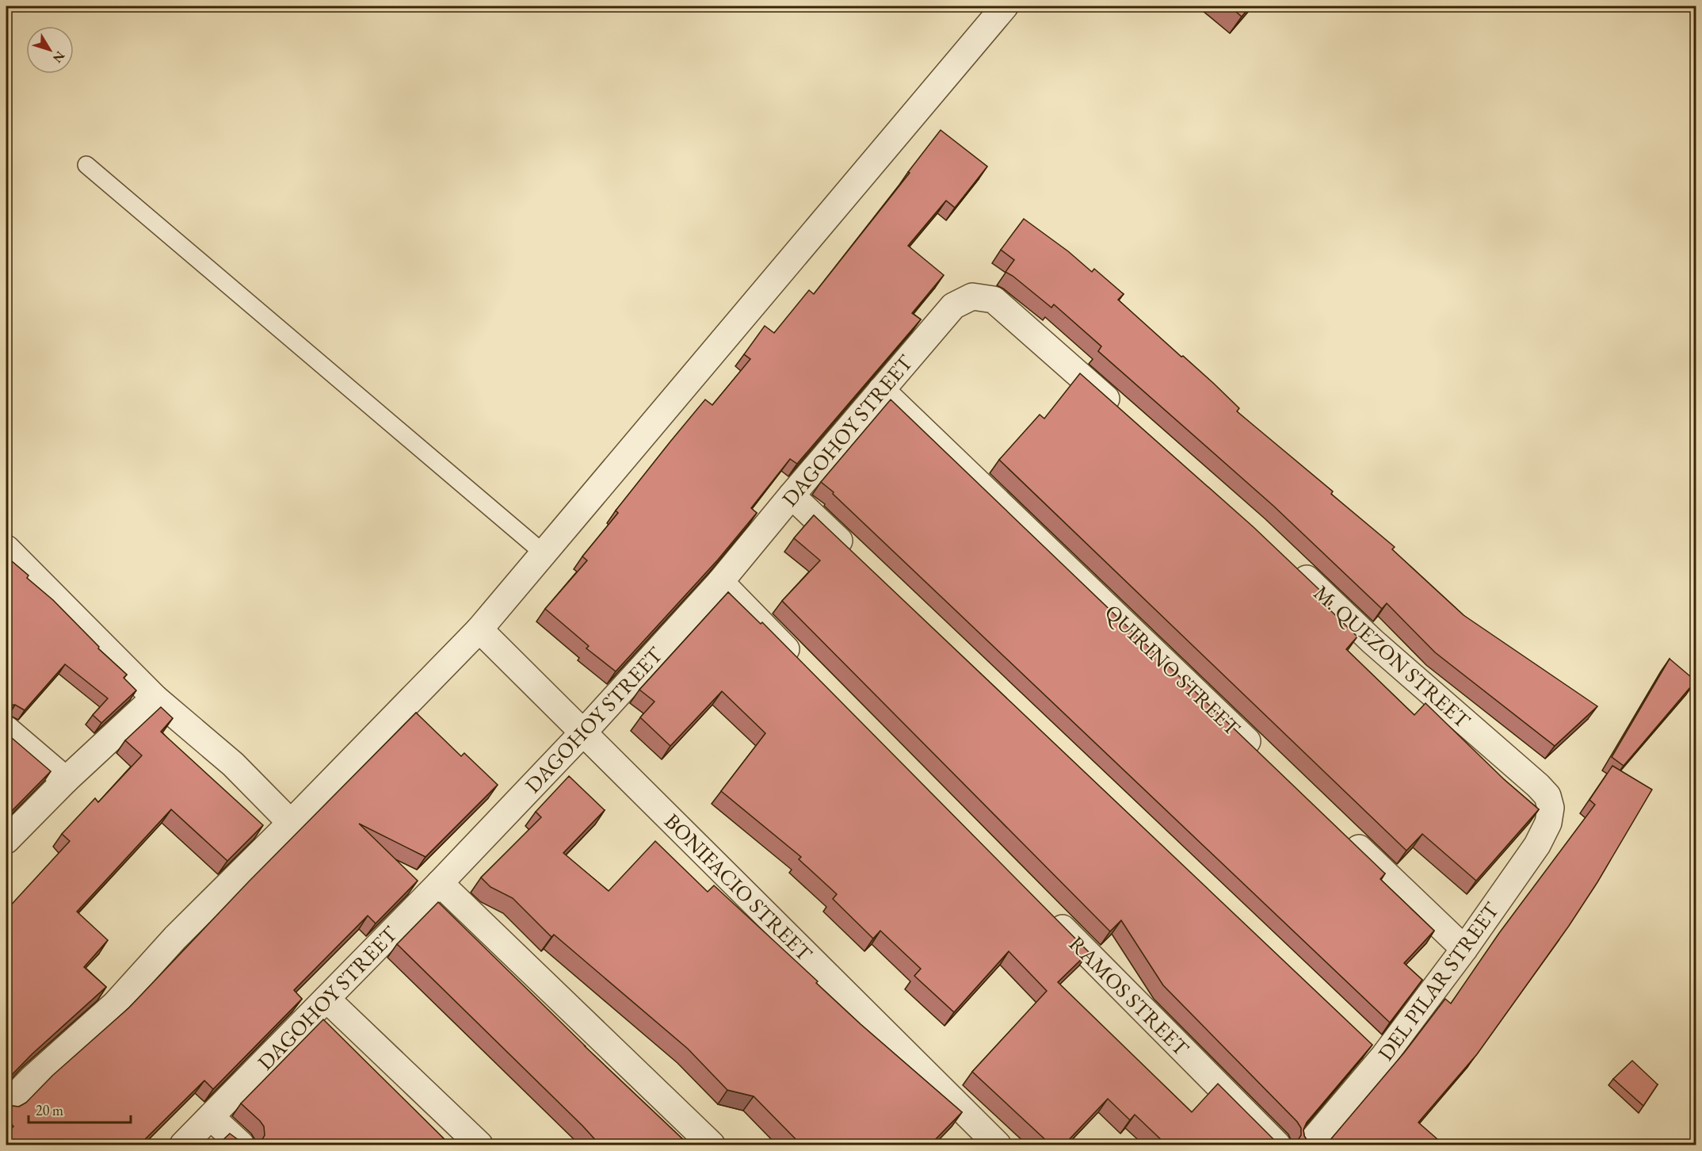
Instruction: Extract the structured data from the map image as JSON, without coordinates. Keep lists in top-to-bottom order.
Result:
{
  "streets": {
    "street": [
      "DAGOHOY STREET",
      "M. QUEZON STREET",
      "QUIRINO STREET",
      "BONIFACIO STREET",
      "DEL PILAR STREET",
      "RAMOS STREET"
    ]
  },
  "crossings": [
    ["DAGOHOY STREET", "QUIRINO STREET"],
    ["DAGOHOY STREET", "BONIFACIO STREET"],
    ["M. QUEZON STREET", "DEL PILAR STREET"]
  ],
  "scale_bar": "20 m",
  "north": "bottom right"
}
